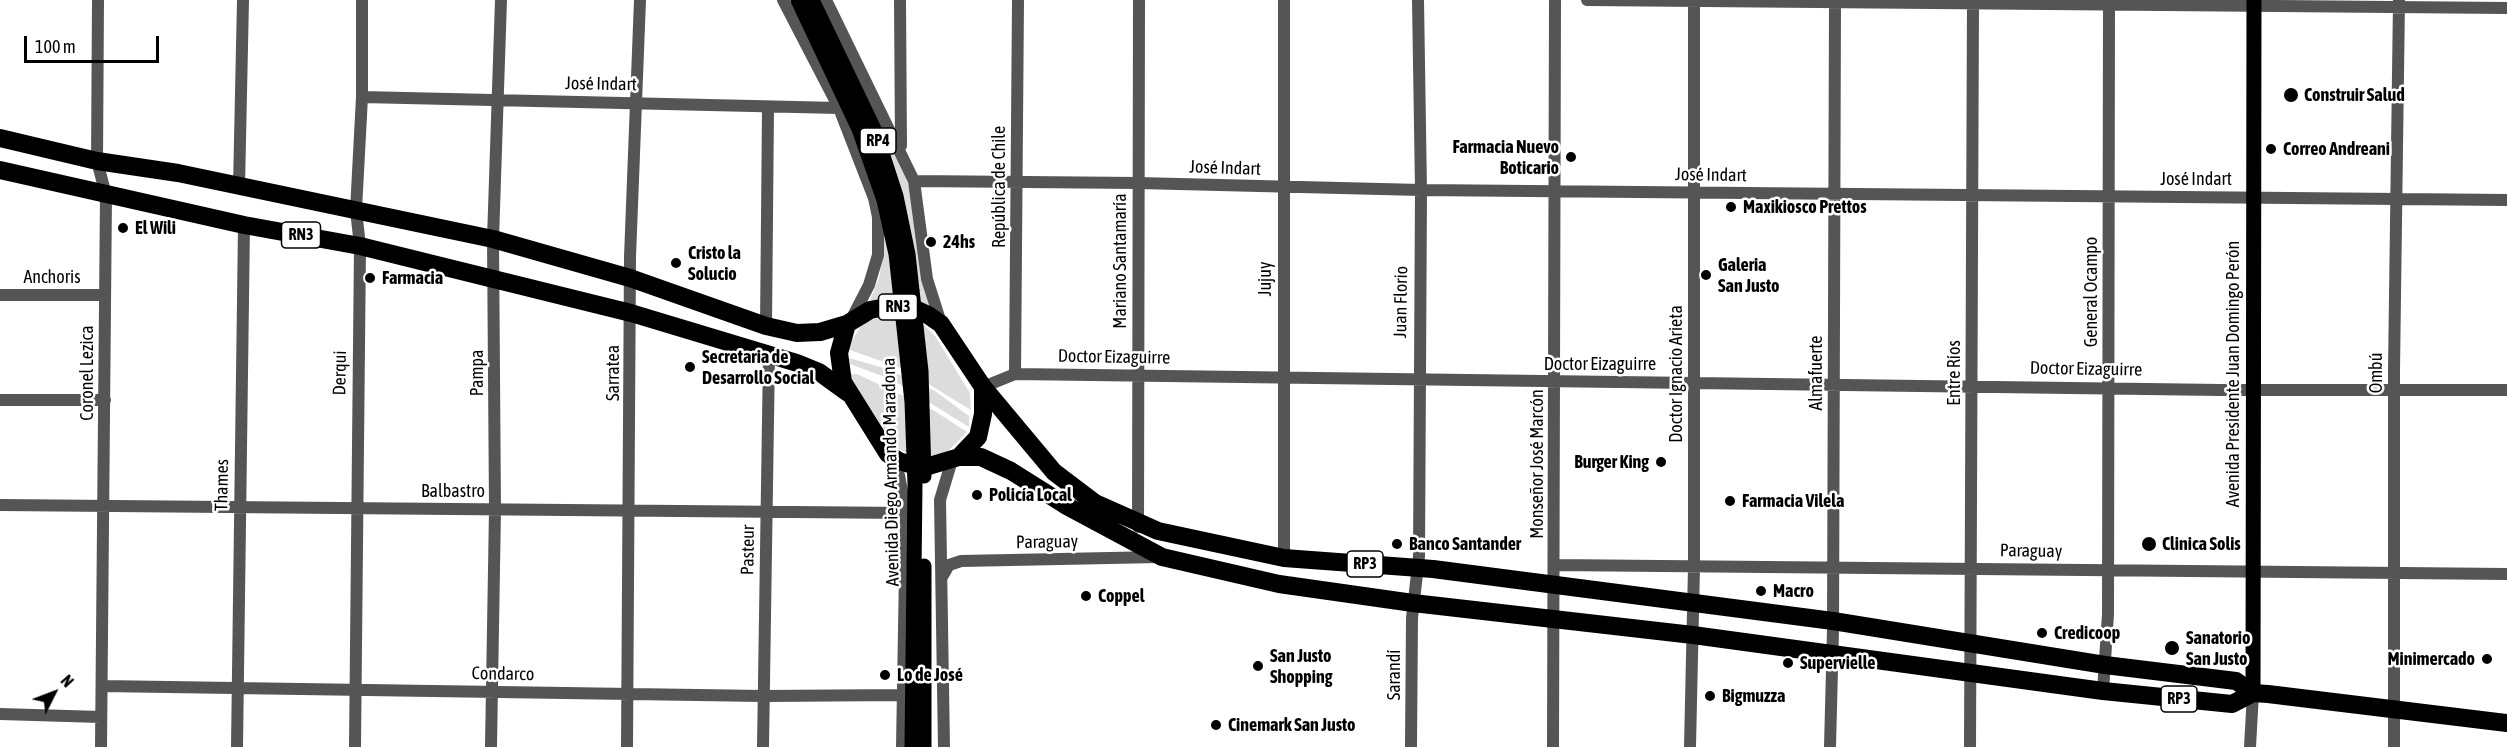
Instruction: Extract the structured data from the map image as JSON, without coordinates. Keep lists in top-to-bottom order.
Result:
{
  "streets": {
    "highway": ["RN3", "RP3"],
    "main road": ["RP4", "Avenida Presidente Juan Domingo Perón", "Avenida Diego Armando Maradona"],
    "street": [
      "José Indart",
      "República de Chile",
      "Mariano Santamaría",
      "Anchoris",
      "Jujuy",
      "General Ocampo",
      "Juan Florio",
      "Doctor Eizaguirre",
      "Coronel Lezica",
      "Derqui",
      "Pampa",
      "Sarratea",
      "Almafuerte",
      "Entre Ríos",
      "Ombú",
      "Doctor Ignacio Arieta",
      "Monseñor José Marcón",
      "Thames",
      "Balbastro",
      "Paraguay",
      "Pasteur",
      "Condarco",
      "Sarandí"
    ]
  },
  "crossings": [
    ["José Indart", "República de Chile"],
    ["José Indart", "Mariano Santamaría"],
    ["José Indart", "Jujuy"],
    ["José Indart", "General Ocampo"],
    ["José Indart", "Juan Florio"],
    ["José Indart", "Derqui"],
    ["José Indart", "Pampa"],
    ["José Indart", "Sarratea"],
    ["José Indart", "Almafuerte"],
    ["José Indart", "Entre Ríos"],
    ["José Indart", "Ombú"],
    ["José Indart", "Doctor Ignacio Arieta"],
    ["José Indart", "Avenida Presidente Juan Domingo Perón"],
    ["José Indart", "Monseñor José Marcón"],
    ["República de Chile", "Doctor Eizaguirre"],
    ["RN3", "Doctor Eizaguirre"],
    ["RN3", "Coronel Lezica"],
    ["RN3", "Derqui"],
    ["RN3", "Pampa"],
    ["RN3", "Sarratea"],
    ["RN3", "Avenida Diego Armando Maradona"],
    ["RN3", "Thames"],
    ["RN3", "Pasteur"],
    ["RN3", "RP3"],
    ["Mariano Santamaría", "Doctor Eizaguirre"],
    ["Mariano Santamaría", "RP3"],
    ["Anchoris", "Coronel Lezica"],
    ["Jujuy", "Doctor Eizaguirre"],
    ["Jujuy", "RP3"],
    ["General Ocampo", "Doctor Eizaguirre"],
    ["General Ocampo", "Paraguay"],
    ["General Ocampo", "RP3"],
    ["Juan Florio", "Doctor Eizaguirre"],
    ["Juan Florio", "RP3"],
    ["Juan Florio", "Sarandí"],
    ["Doctor Eizaguirre", "Almafuerte"],
    ["Doctor Eizaguirre", "Entre Ríos"],
    ["Doctor Eizaguirre", "Ombú"],
    ["Doctor Eizaguirre", "Doctor Ignacio Arieta"],
    ["Doctor Eizaguirre", "Avenida Presidente Juan Domingo Perón"],
    ["Doctor Eizaguirre", "Monseñor José Marcón"],
    ["Doctor Eizaguirre", "Avenida Diego Armando Maradona"],
    ["Doctor Eizaguirre", "RP3"],
    ["Coronel Lezica", "Balbastro"],
    ["Coronel Lezica", "Condarco"],
    ["Derqui", "Balbastro"],
    ["Derqui", "Condarco"],
    ["Pampa", "Balbastro"],
    ["Pampa", "Condarco"],
    ["Sarratea", "Balbastro"],
    ["Sarratea", "Condarco"],
    ["Almafuerte", "Paraguay"],
    ["Almafuerte", "RP3"],
    ["Entre Ríos", "Paraguay"],
    ["Entre Ríos", "RP3"],
    ["Ombú", "Paraguay"],
    ["Ombú", "RP3"],
    ["Doctor Ignacio Arieta", "Paraguay"],
    ["Doctor Ignacio Arieta", "RP3"],
    ["Avenida Presidente Juan Domingo Perón", "Paraguay"],
    ["Avenida Presidente Juan Domingo Perón", "RP3"],
    ["Monseñor José Marcón", "Paraguay"],
    ["Monseñor José Marcón", "RP3"],
    ["Avenida Diego Armando Maradona", "Balbastro"],
    ["Avenida Diego Armando Maradona", "RP3"],
    ["Avenida Diego Armando Maradona", "Condarco"],
    ["Thames", "Balbastro"],
    ["Thames", "Condarco"],
    ["Balbastro", "Pasteur"],
    ["Paraguay", "RP3"],
    ["Pasteur", "Condarco"],
    ["RP3", "Sarandí"]
  ],
  "places": [
    "Construir Salud",
    "Correo Andreani",
    "Farmacia Nuevo Boticario",
    "Maxikiosco Prettos",
    "El Wili",
    "24hs",
    "Cristo la Solucio",
    "Galeria San Justo",
    "Farmacia",
    "Secretaria de Desarrollo Social",
    "Burger King",
    "Policía Local",
    "Farmacia Vilela",
    "Banco Santander",
    "Clinica Solis",
    "Macro",
    "Coppel",
    "Credicoop",
    "Sanatorio San Justo",
    "Minimercado",
    "Supervielle",
    "San Justo Shopping",
    "Lo de José",
    "Bigmuzza",
    "Cinemark San Justo"
  ],
  "scale_bar": "100 m",
  "north": "top right"
}
